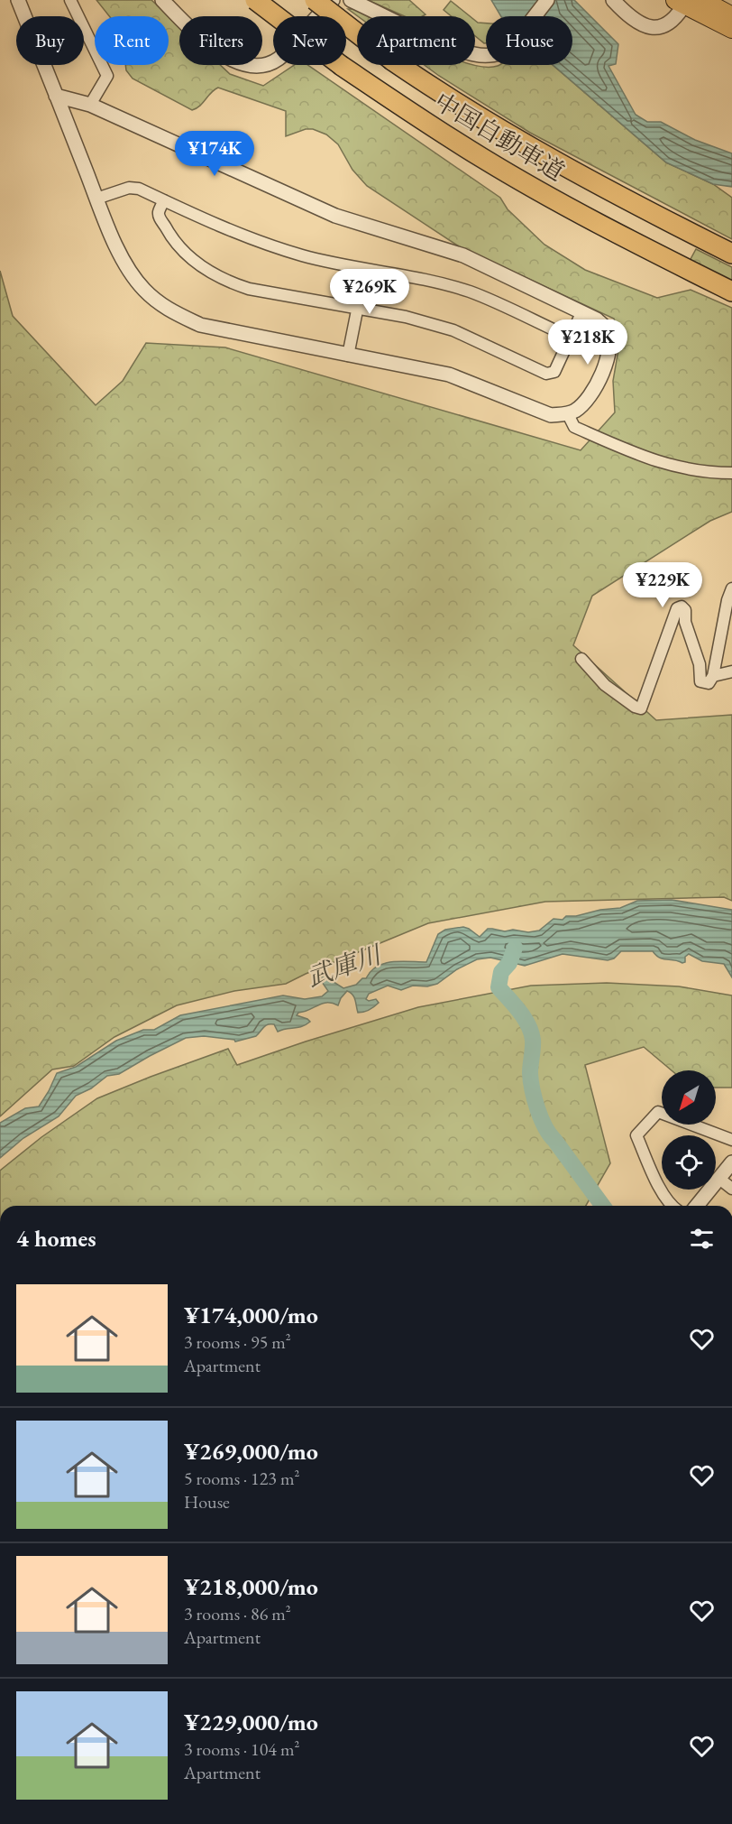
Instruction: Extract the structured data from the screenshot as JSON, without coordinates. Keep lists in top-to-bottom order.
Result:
{
  "streets": {
    "highway": ["中国自動車道"]
  },
  "water": ["武庫川"],
  "north": "bottom left",
  "page": {
    "chip": [
      "Buy",
      "Rent",
      "Filters",
      "New",
      "Apartment",
      "House"
    ],
    "price": [
      "¥174K",
      "¥269K",
      "¥218K",
      "¥229K"
    ],
    "heading": "4 homes",
    "list": [
      {
        "name": "¥174,000/mo",
        "note": "3 rooms · 95 m² · Apartment"
      },
      {
        "name": "¥269,000/mo",
        "note": "5 rooms · 123 m² · House"
      },
      {
        "name": "¥218,000/mo",
        "note": "3 rooms · 86 m² · Apartment"
      },
      {
        "name": "¥229,000/mo",
        "note": "3 rooms · 104 m² · Apartment"
      }
    ]
  }
}
